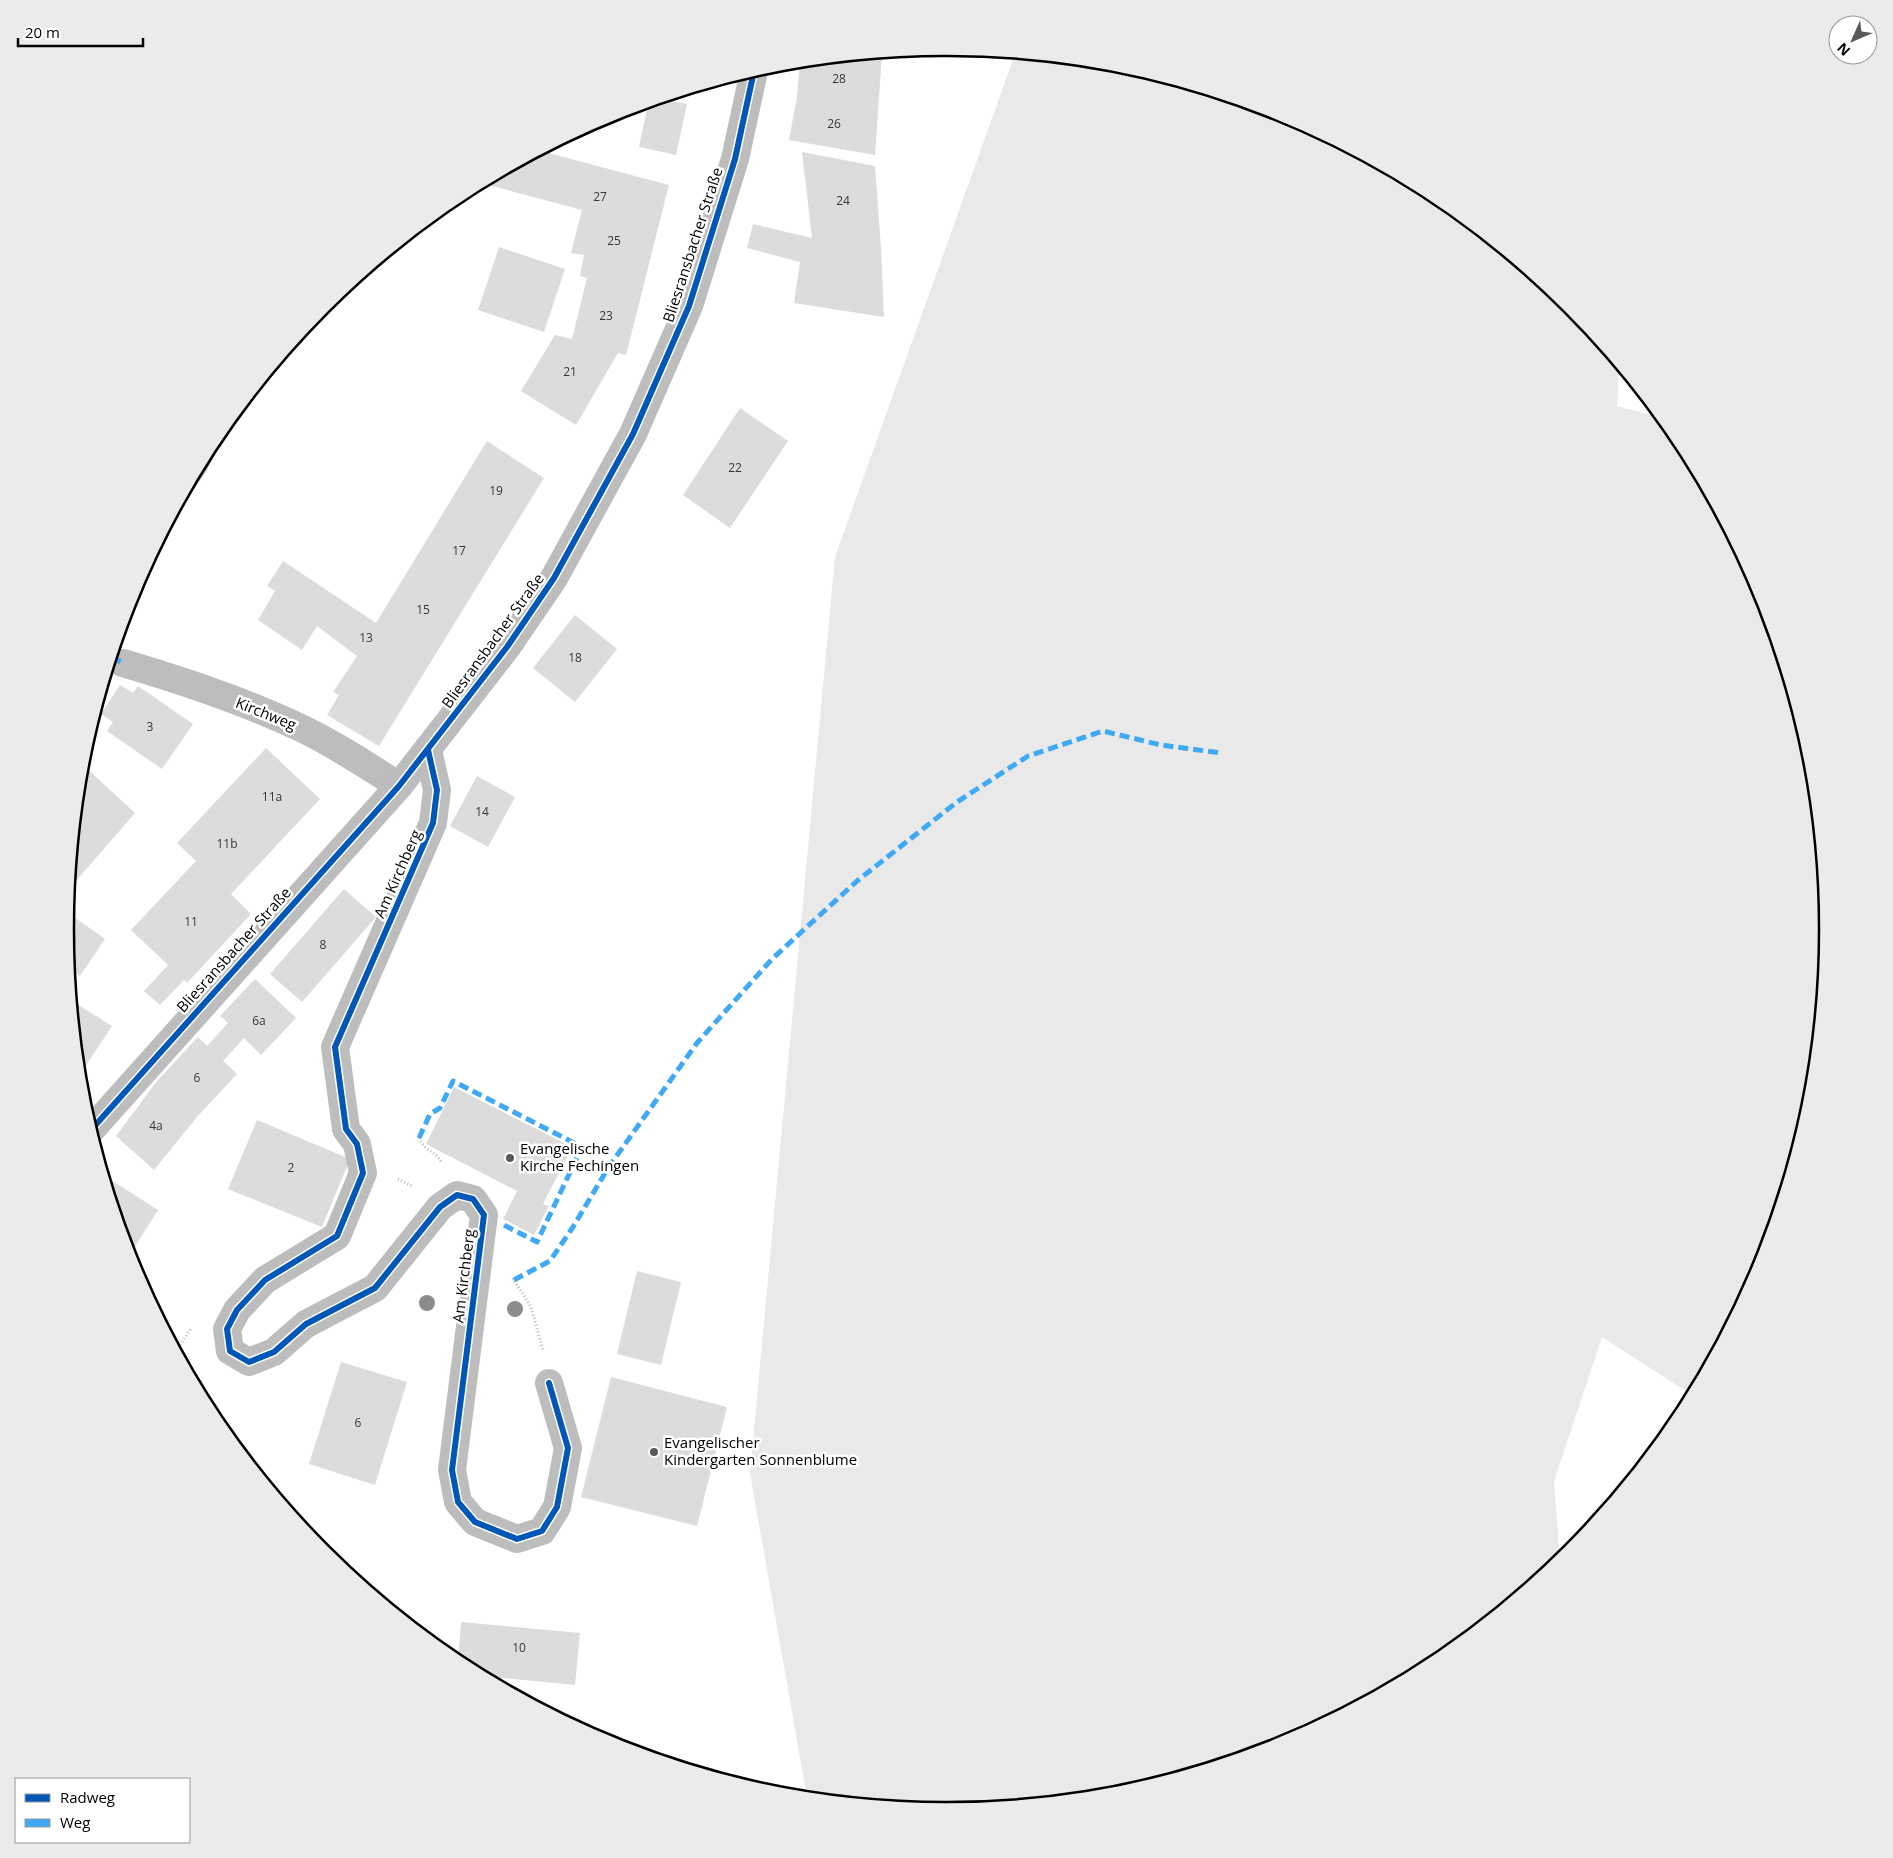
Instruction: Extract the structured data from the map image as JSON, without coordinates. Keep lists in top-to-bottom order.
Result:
{
  "streets": {
    "street": ["Bliesransbacher Straße", "Kirchweg", "Am Kirchberg"]
  },
  "crossings": [
    ["Bliesransbacher Straße", "Kirchweg"],
    ["Bliesransbacher Straße", "Am Kirchberg"]
  ],
  "places": ["Evangelische Kirche Fechingen", "Evangelischer Kindergarten Sonnenblume"],
  "house_numbers": [
    "28",
    "26",
    "27",
    "24",
    "25",
    "23",
    "21",
    "22",
    "19",
    "17",
    "15",
    "13",
    "18",
    "3",
    "11a",
    "14",
    "11b",
    "11",
    "8",
    "6a",
    "6",
    "4a",
    "2",
    "6",
    "10"
  ],
  "legend": ["Radweg", "Weg"],
  "scale_bar": "20 m",
  "north": "bottom left"
}
